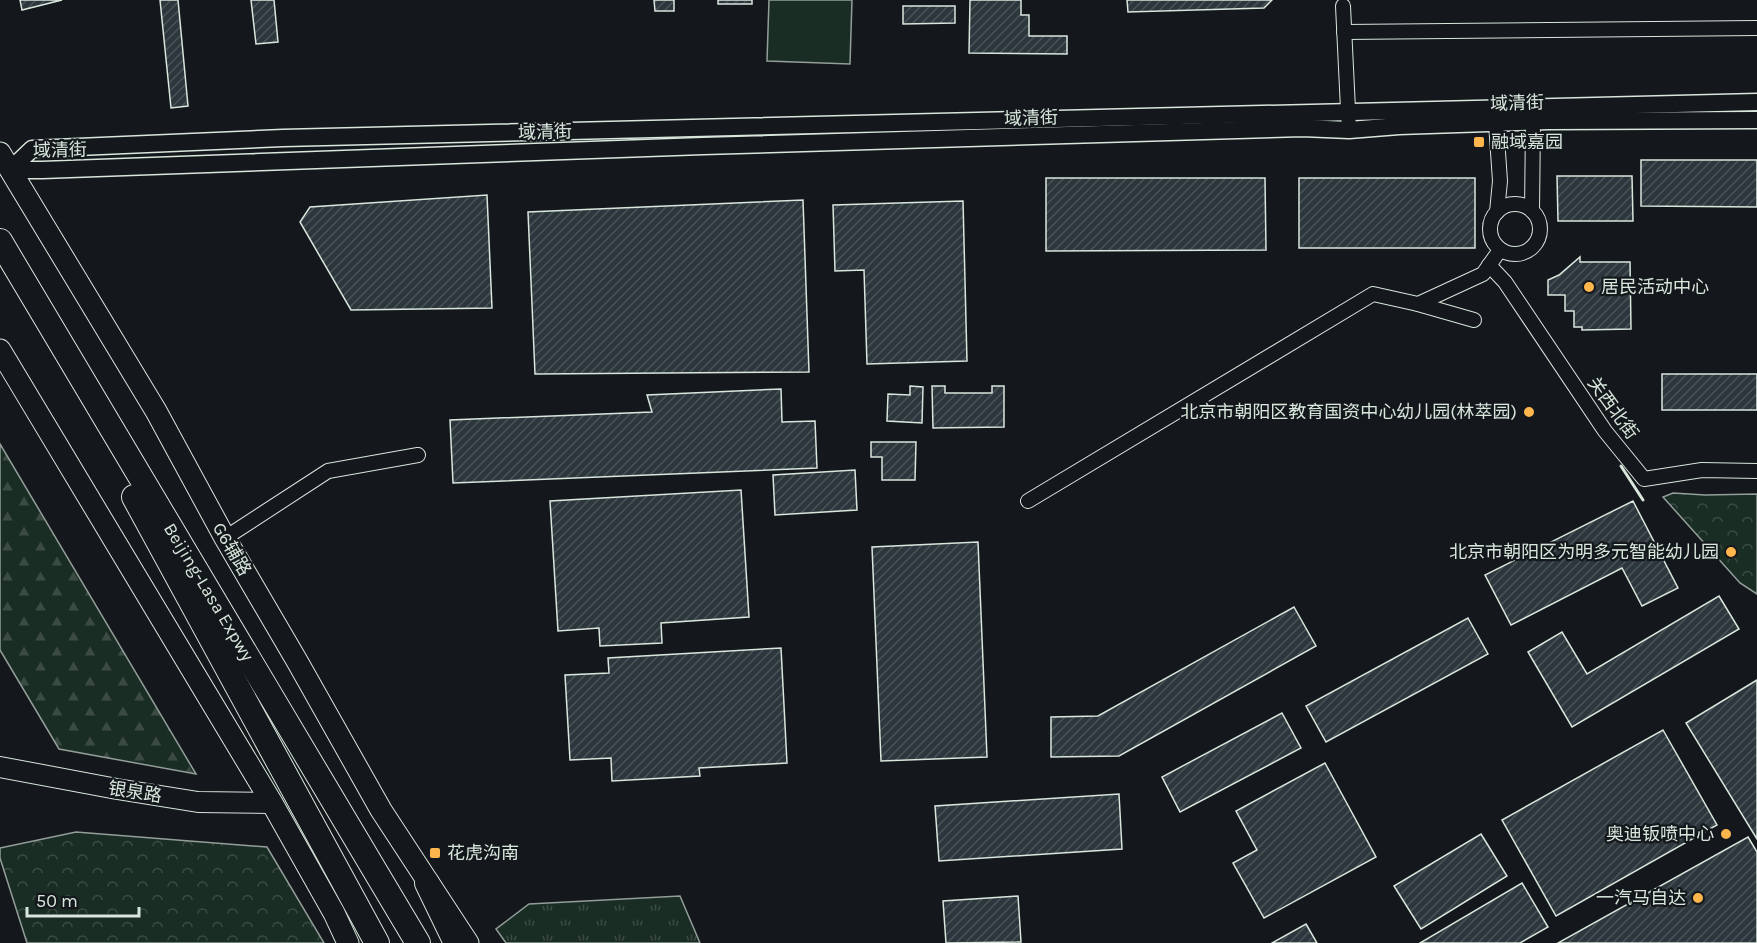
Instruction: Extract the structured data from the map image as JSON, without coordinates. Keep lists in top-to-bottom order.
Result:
{
  "streets": {
    "highway": ["Beijing-Lasa Expwy"],
    "main road": ["G6辅路", "银泉路"],
    "street": ["域清街", "关西北街"]
  },
  "crossings": [
    ["域清街", "G6辅路"]
  ],
  "places": {
    "transit": ["融域嘉园", "花虎沟南"],
    "other": [
      "居民活动中心",
      "北京市朝阳区教育国资中心幼儿园(林萃园)",
      "北京市朝阳区为明多元智能幼儿园",
      "奥迪钣喷中心",
      "一汽马自达"
    ]
  },
  "scale_bar": "50 m"
}
